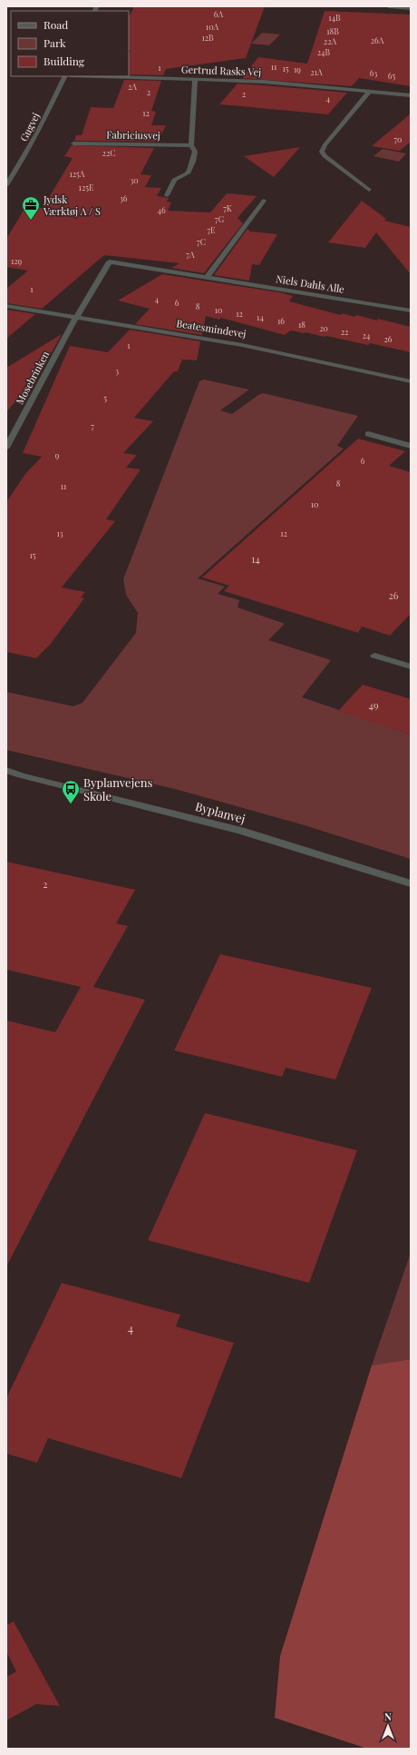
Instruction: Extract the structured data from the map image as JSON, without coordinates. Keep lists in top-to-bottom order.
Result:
{
  "streets": {
    "street": [
      "Gertrud Rasks Vej",
      "Gugvej",
      "Fabriciusvej",
      "Niels Dahls Alle",
      "Beatesmindevej",
      "Mosebrinken",
      "Byplanvej"
    ]
  },
  "crossings": [
    ["Niels Dahls Alle", "Beatesmindevej"],
    ["Niels Dahls Alle", "Mosebrinken"],
    ["Beatesmindevej", "Mosebrinken"]
  ],
  "places": {
    "office": ["Jydsk Værktøj A / S"],
    "bus stop": ["Byplanvejens Skole"]
  },
  "house_numbers": [
    "6A",
    "14B",
    "10A",
    "18B",
    "12B",
    "26A",
    "22A",
    "24B",
    "11",
    "1",
    "15",
    "19",
    "21A",
    "63",
    "65",
    "2A",
    "2",
    "2",
    "4",
    "12",
    "70",
    "22C",
    "125A",
    "30",
    "125E",
    "36",
    "7K",
    "46",
    "7G",
    "7E",
    "7C",
    "7A",
    "129",
    "1",
    "4",
    "6",
    "8",
    "10",
    "12",
    "14",
    "16",
    "18",
    "20",
    "22",
    "24",
    "26",
    "1",
    "3",
    "5",
    "7",
    "9",
    "6",
    "8",
    "11",
    "10",
    "13",
    "12",
    "15",
    "14",
    "26",
    "49",
    "2",
    "4"
  ],
  "legend": ["Road", "Park", "Building"],
  "north": "top"
}
